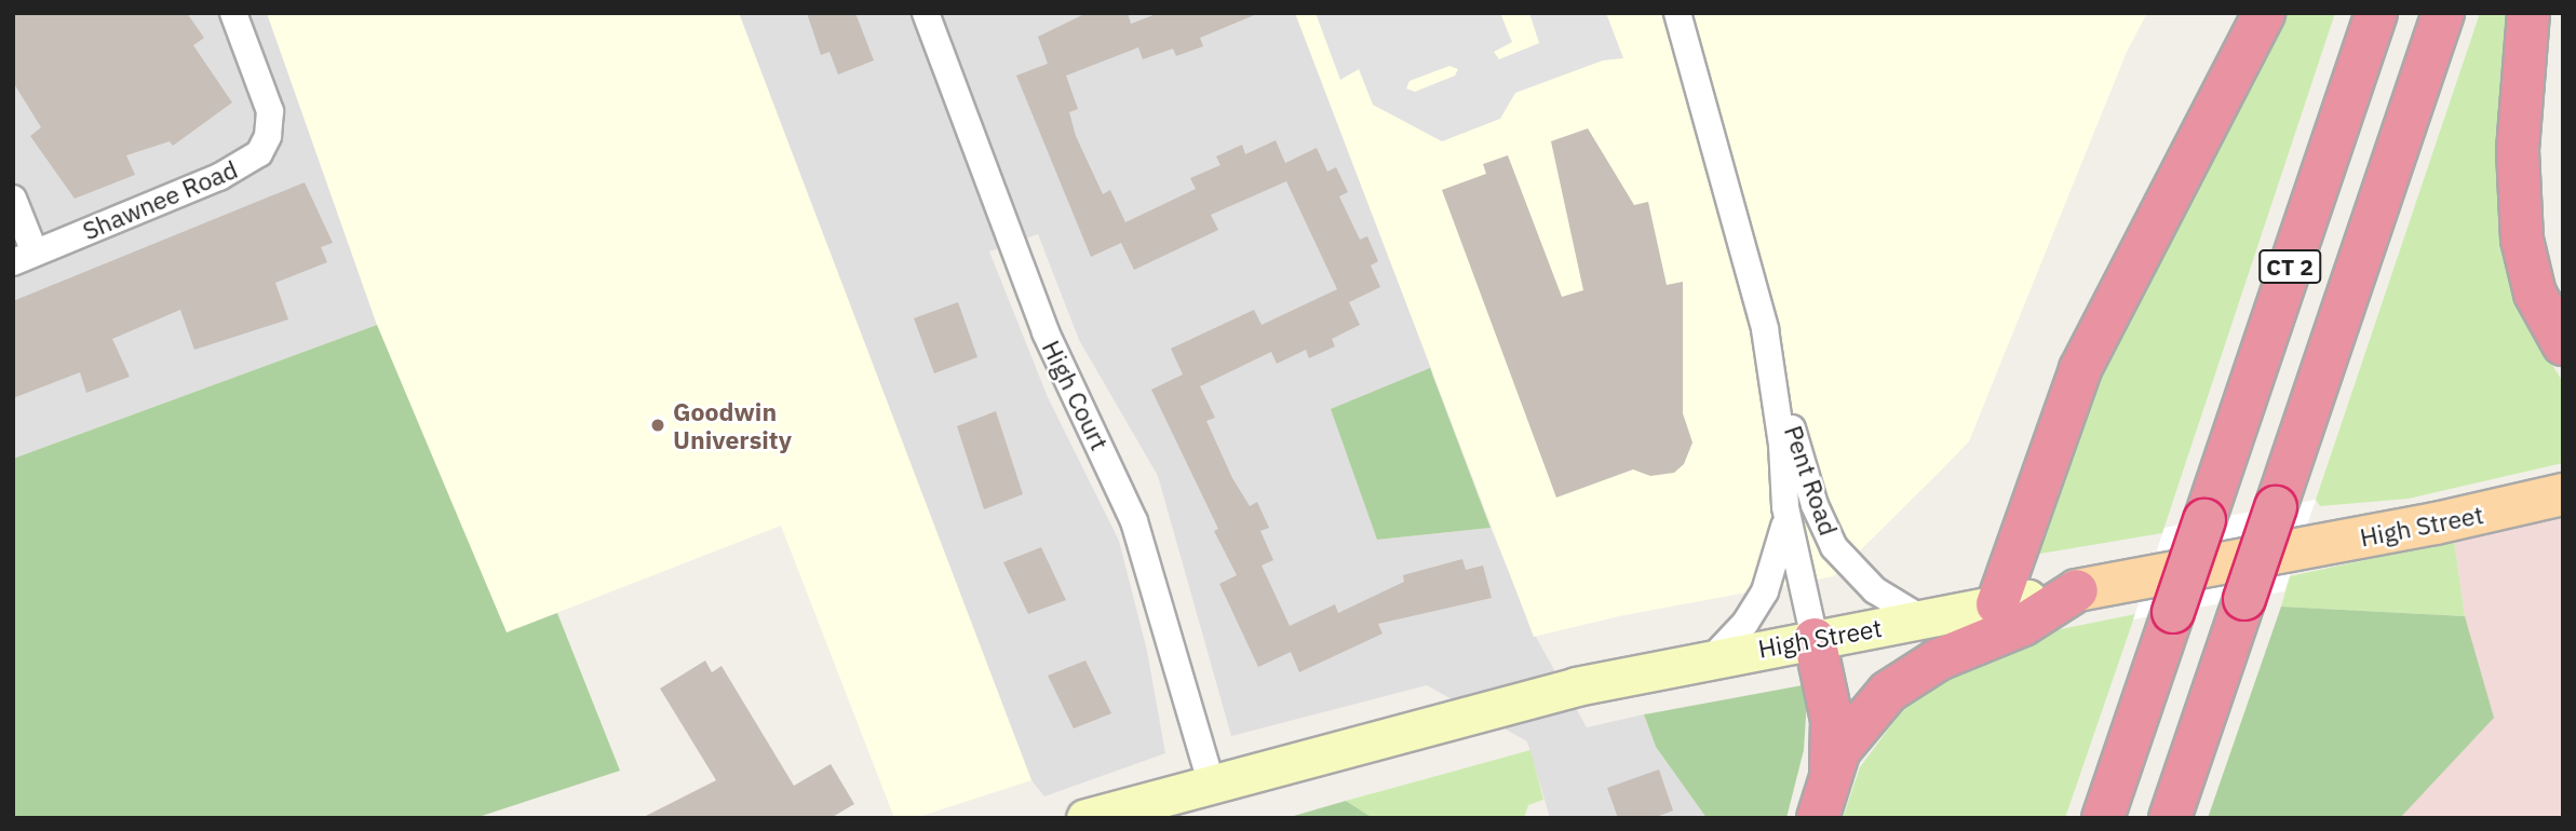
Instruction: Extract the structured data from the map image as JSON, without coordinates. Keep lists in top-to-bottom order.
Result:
{
  "streets": {
    "highway": ["CT 2"],
    "main road": ["High Street"],
    "street": ["Shawnee Road", "High Court", "Pent Road"]
  },
  "crossings": [
    ["High Court", "High Street"],
    ["Pent Road", "High Street"]
  ],
  "places": ["Goodwin University"]
}
